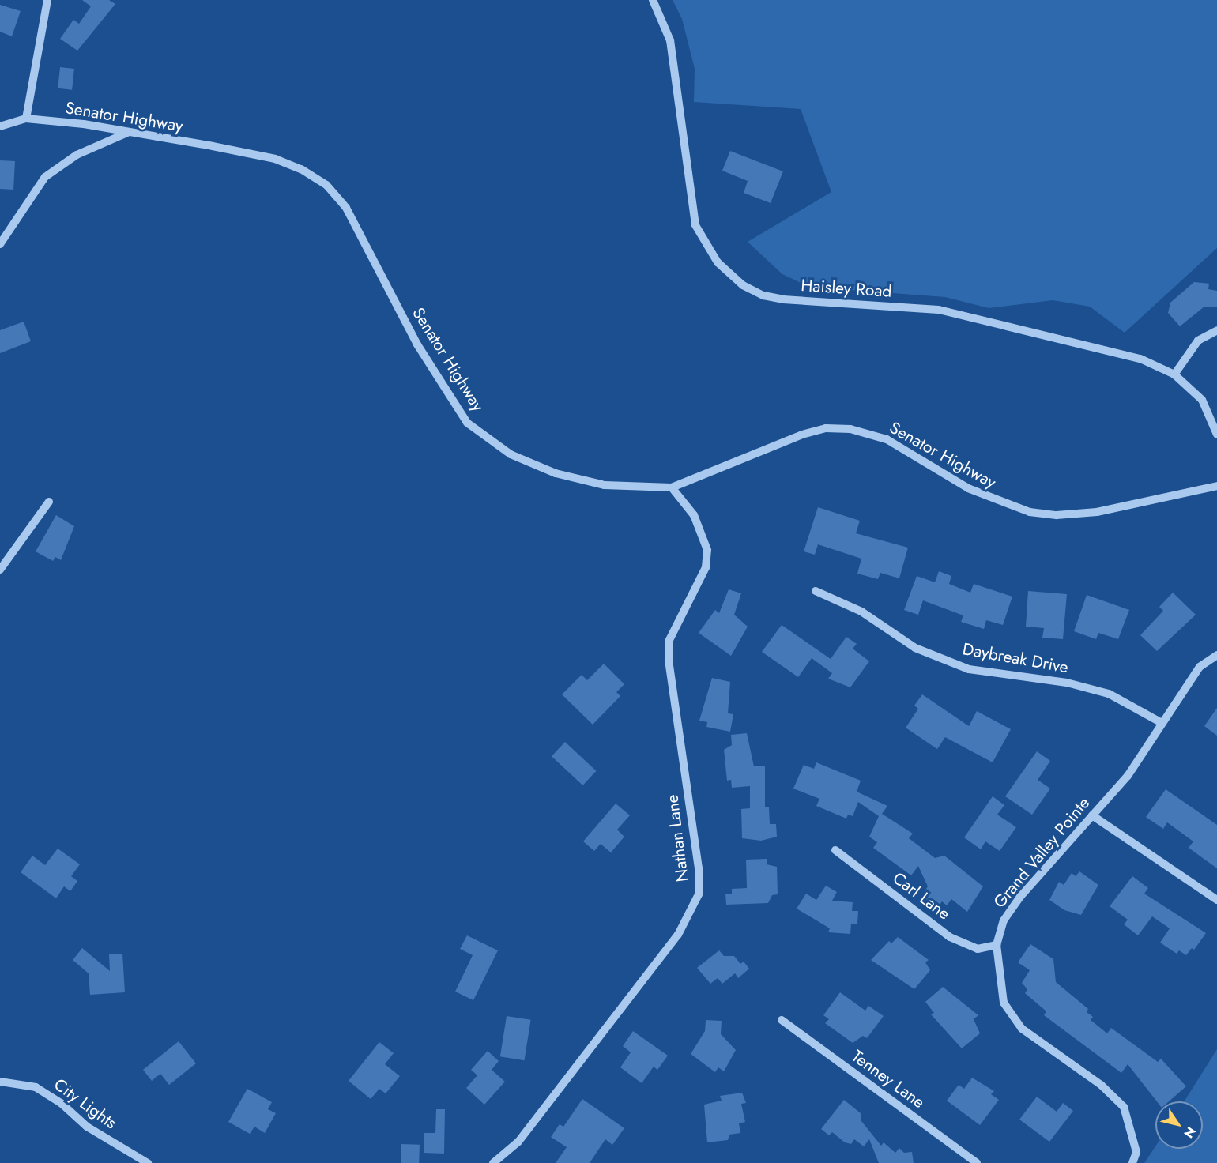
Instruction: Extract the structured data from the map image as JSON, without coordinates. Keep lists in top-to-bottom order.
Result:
{
  "streets": {
    "street": [
      "Senator Highway",
      "Haisley Road",
      "Daybreak Drive",
      "Nathan Lane",
      "Grand Valley Pointe",
      "Carl Lane",
      "Tenney Lane",
      "City Lights"
    ]
  },
  "crossings": [
    ["Senator Highway", "Nathan Lane"],
    ["Daybreak Drive", "Grand Valley Pointe"],
    ["Grand Valley Pointe", "Carl Lane"]
  ],
  "north": "bottom right"
}
